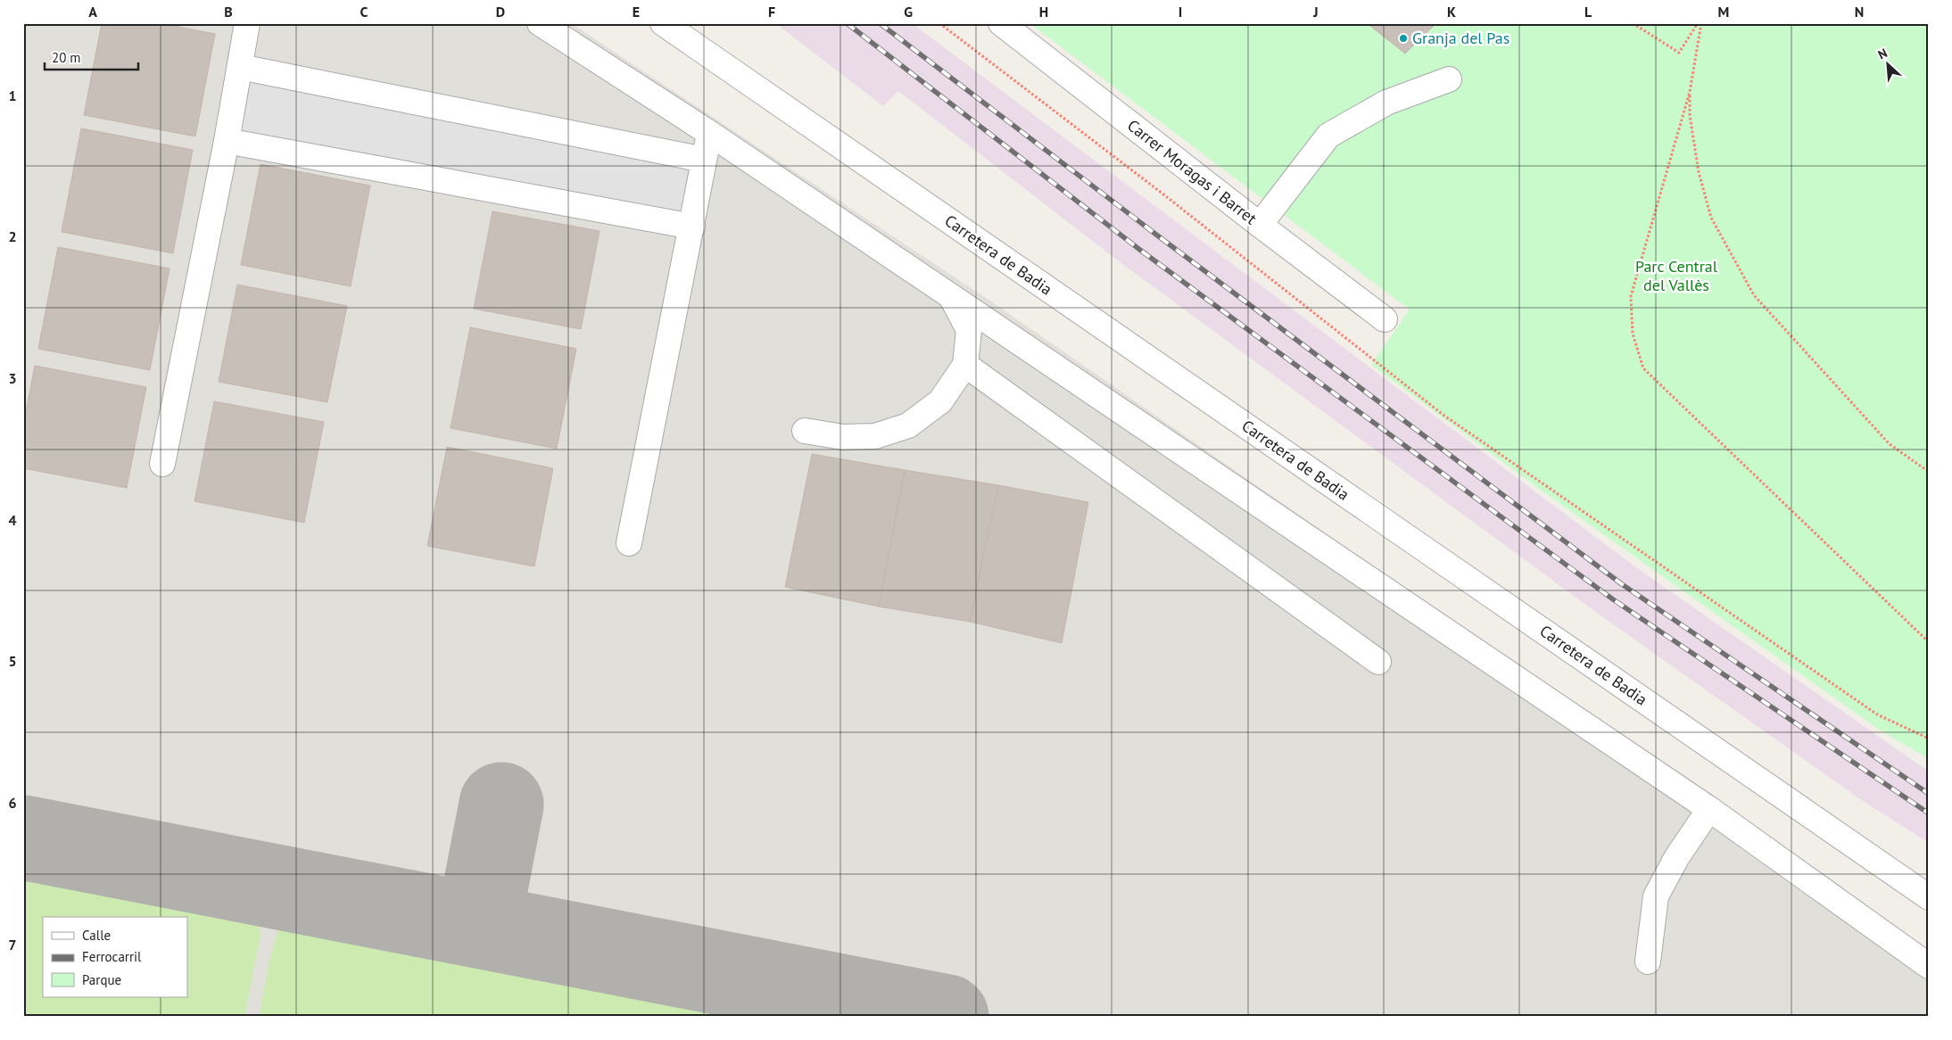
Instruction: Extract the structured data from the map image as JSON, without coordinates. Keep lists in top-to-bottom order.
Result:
{
  "streets": {
    "street": ["Carrer Moragas i Barret", "Carretera de Badia"]
  },
  "parks": ["Parc Central del Vallès"],
  "places": ["Granja del Pas"],
  "legend": ["Calle", "Ferrocarril", "Parque"],
  "scale_bar": "20 m",
  "north": "top left",
  "grid": {
    "columns": [
      "A",
      "B",
      "C",
      "D",
      "E",
      "F",
      "G",
      "H",
      "I",
      "J",
      "K",
      "L",
      "M",
      "N"
    ],
    "rows": [
      "1",
      "2",
      "3",
      "4",
      "5",
      "6",
      "7"
    ]
  }
}
